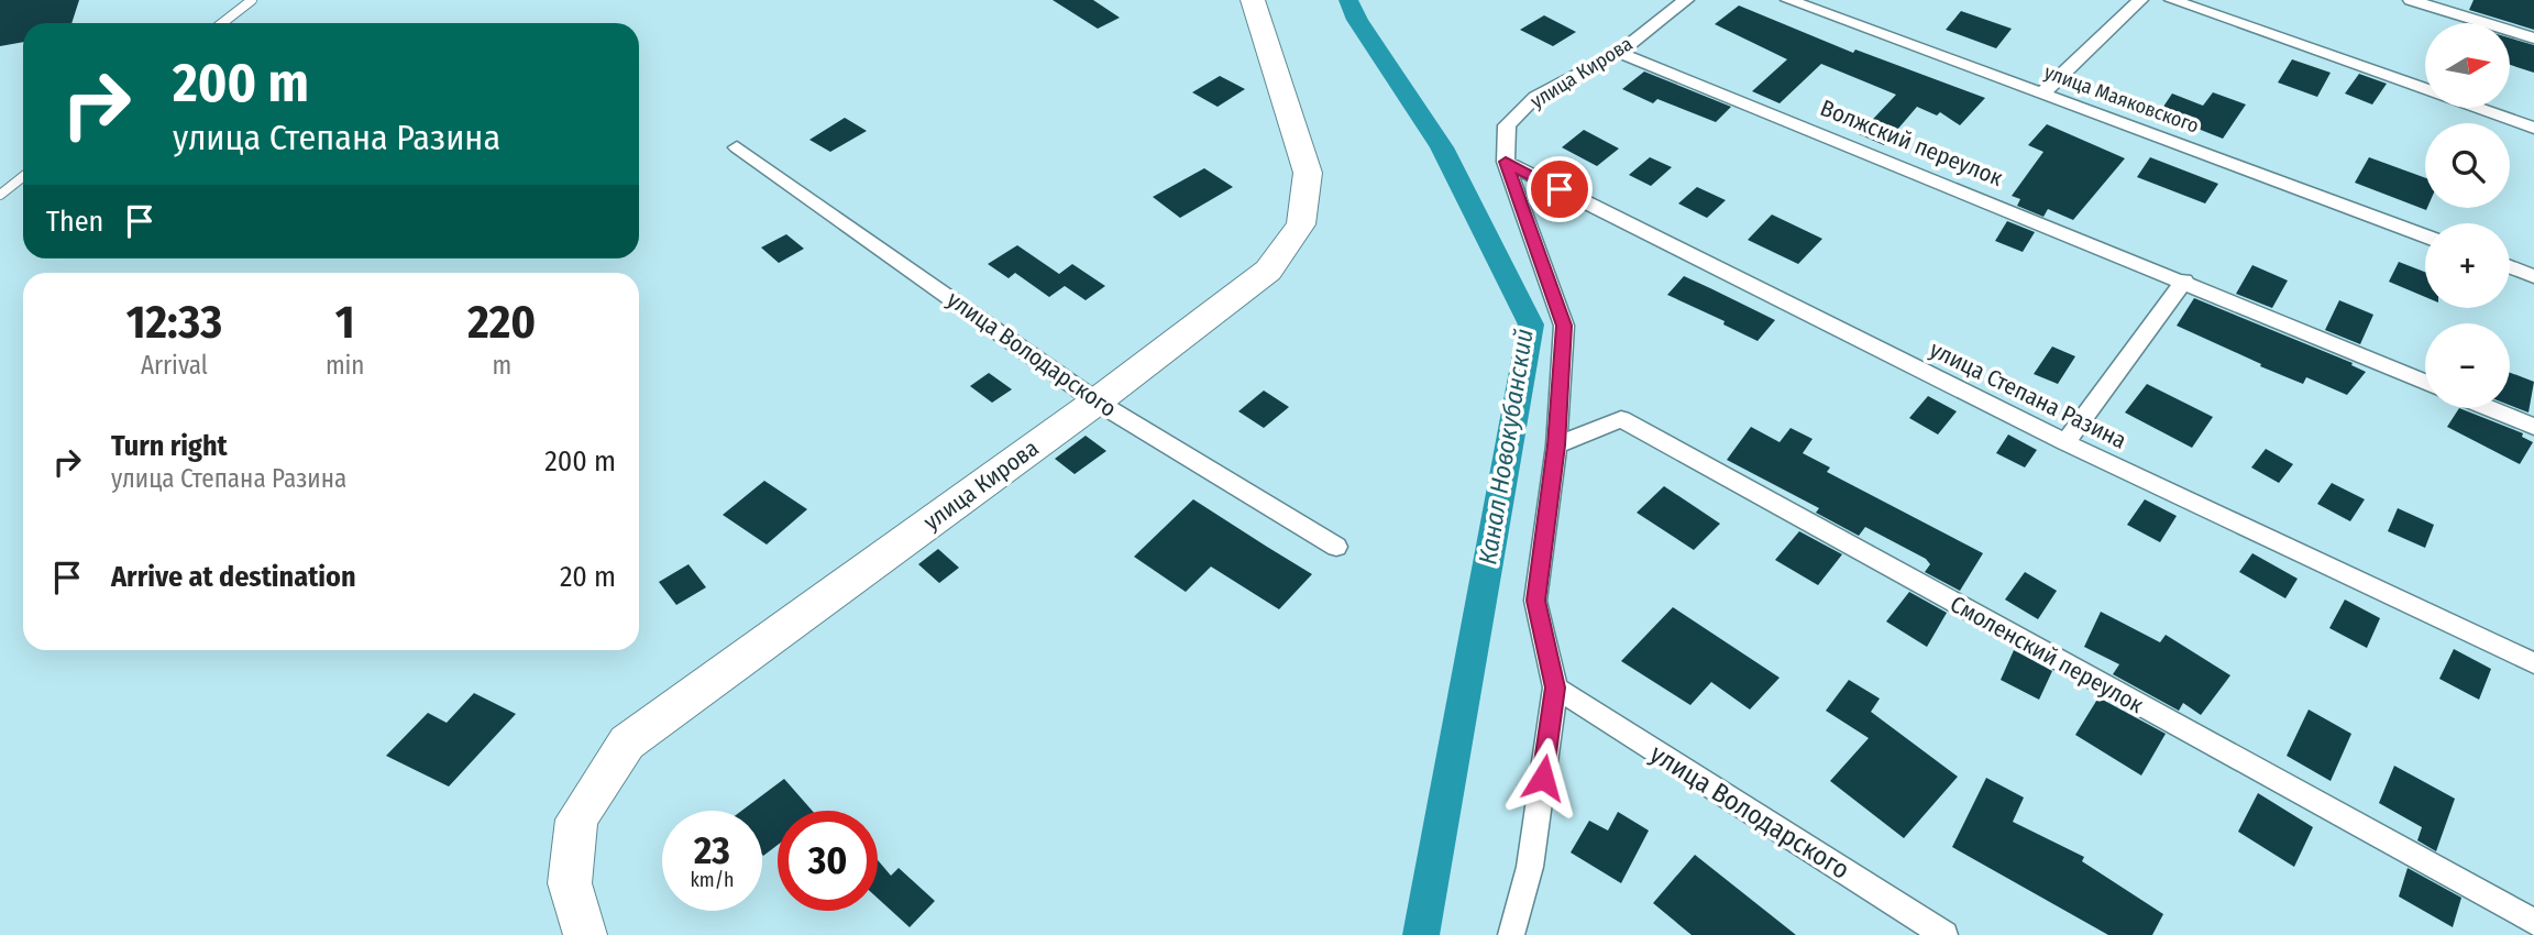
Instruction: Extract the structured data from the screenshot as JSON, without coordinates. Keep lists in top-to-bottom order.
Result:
{
  "streets": {
    "main road": ["улица Кирова"],
    "street": [
      "улица Маяковского",
      "Волжский переулок",
      "улица Володарского",
      "улица Степана Разина",
      "Смоленский переулок"
    ]
  },
  "crossings": [
    ["улица Кирова", "Волжский переулок"],
    ["улица Кирова", "улица Володарского"],
    ["улица Кирова", "улица Степана Разина"]
  ],
  "water": ["Канал Новокубанский"],
  "north": "right",
  "page": {
    "map_buttons": ["+", "−"],
    "turn": ["200 m", "улица Степана Разина"],
    "then": "Then",
    "eta": [
      "12:33",
      "Arrival",
      "1",
      "min",
      "220",
      "m"
    ],
    "list": [
      {
        "name": "Turn right",
        "note": "улица Степана Разина",
        "value": "200 m"
      },
      {
        "name": "Arrive at destination",
        "value": "20 m"
      }
    ],
    "speed": "23 km/h",
    "limit": "30"
  }
}
